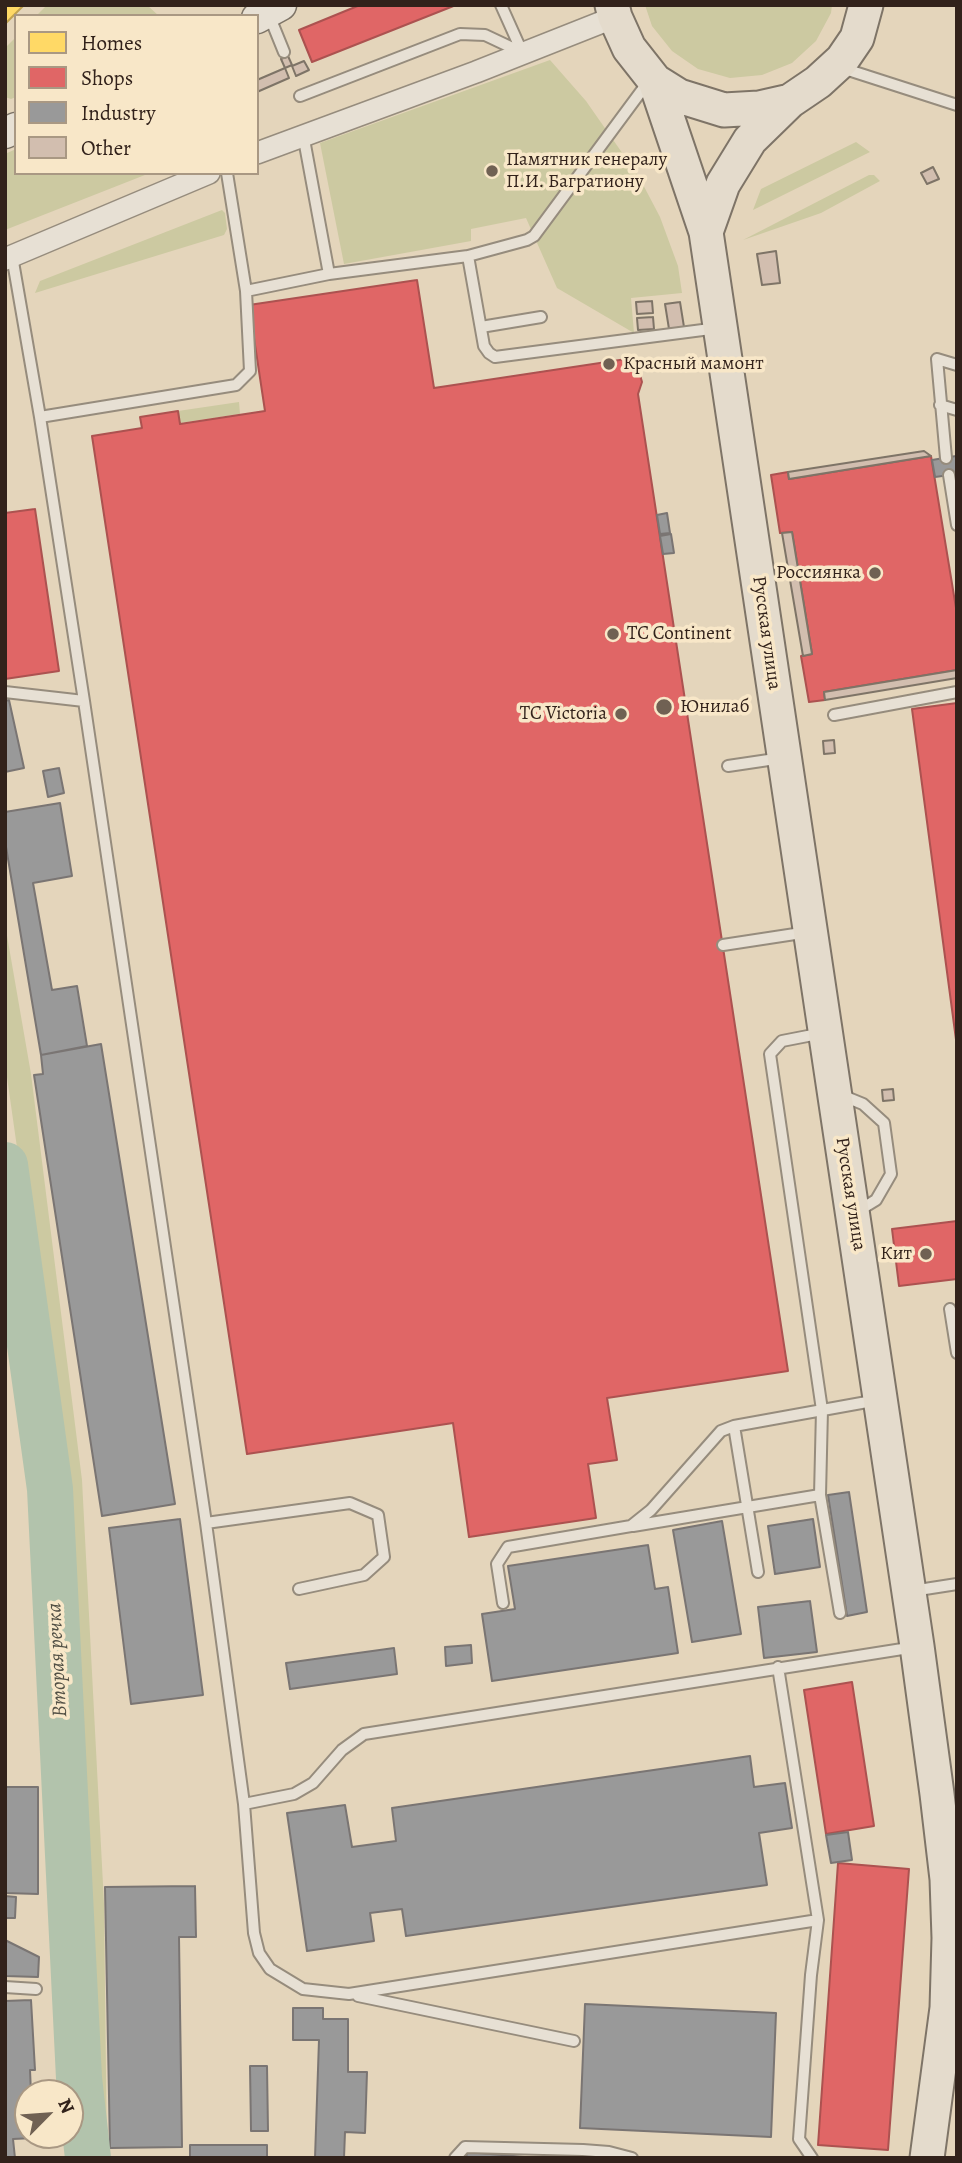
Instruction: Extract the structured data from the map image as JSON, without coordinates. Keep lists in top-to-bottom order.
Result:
{
  "streets": {
    "main road": ["Русская улица"]
  },
  "water": ["Вторая речка"],
  "places": [
    "Памятник генералу П.И. Багратиону",
    "Красный мамонт",
    "Россиянка",
    "TC Continent",
    "Юнилаб",
    "TC Victoria",
    "Кит"
  ],
  "legend": [
    "Homes",
    "Shops",
    "Industry",
    "Other"
  ],
  "north": "top right"
}
